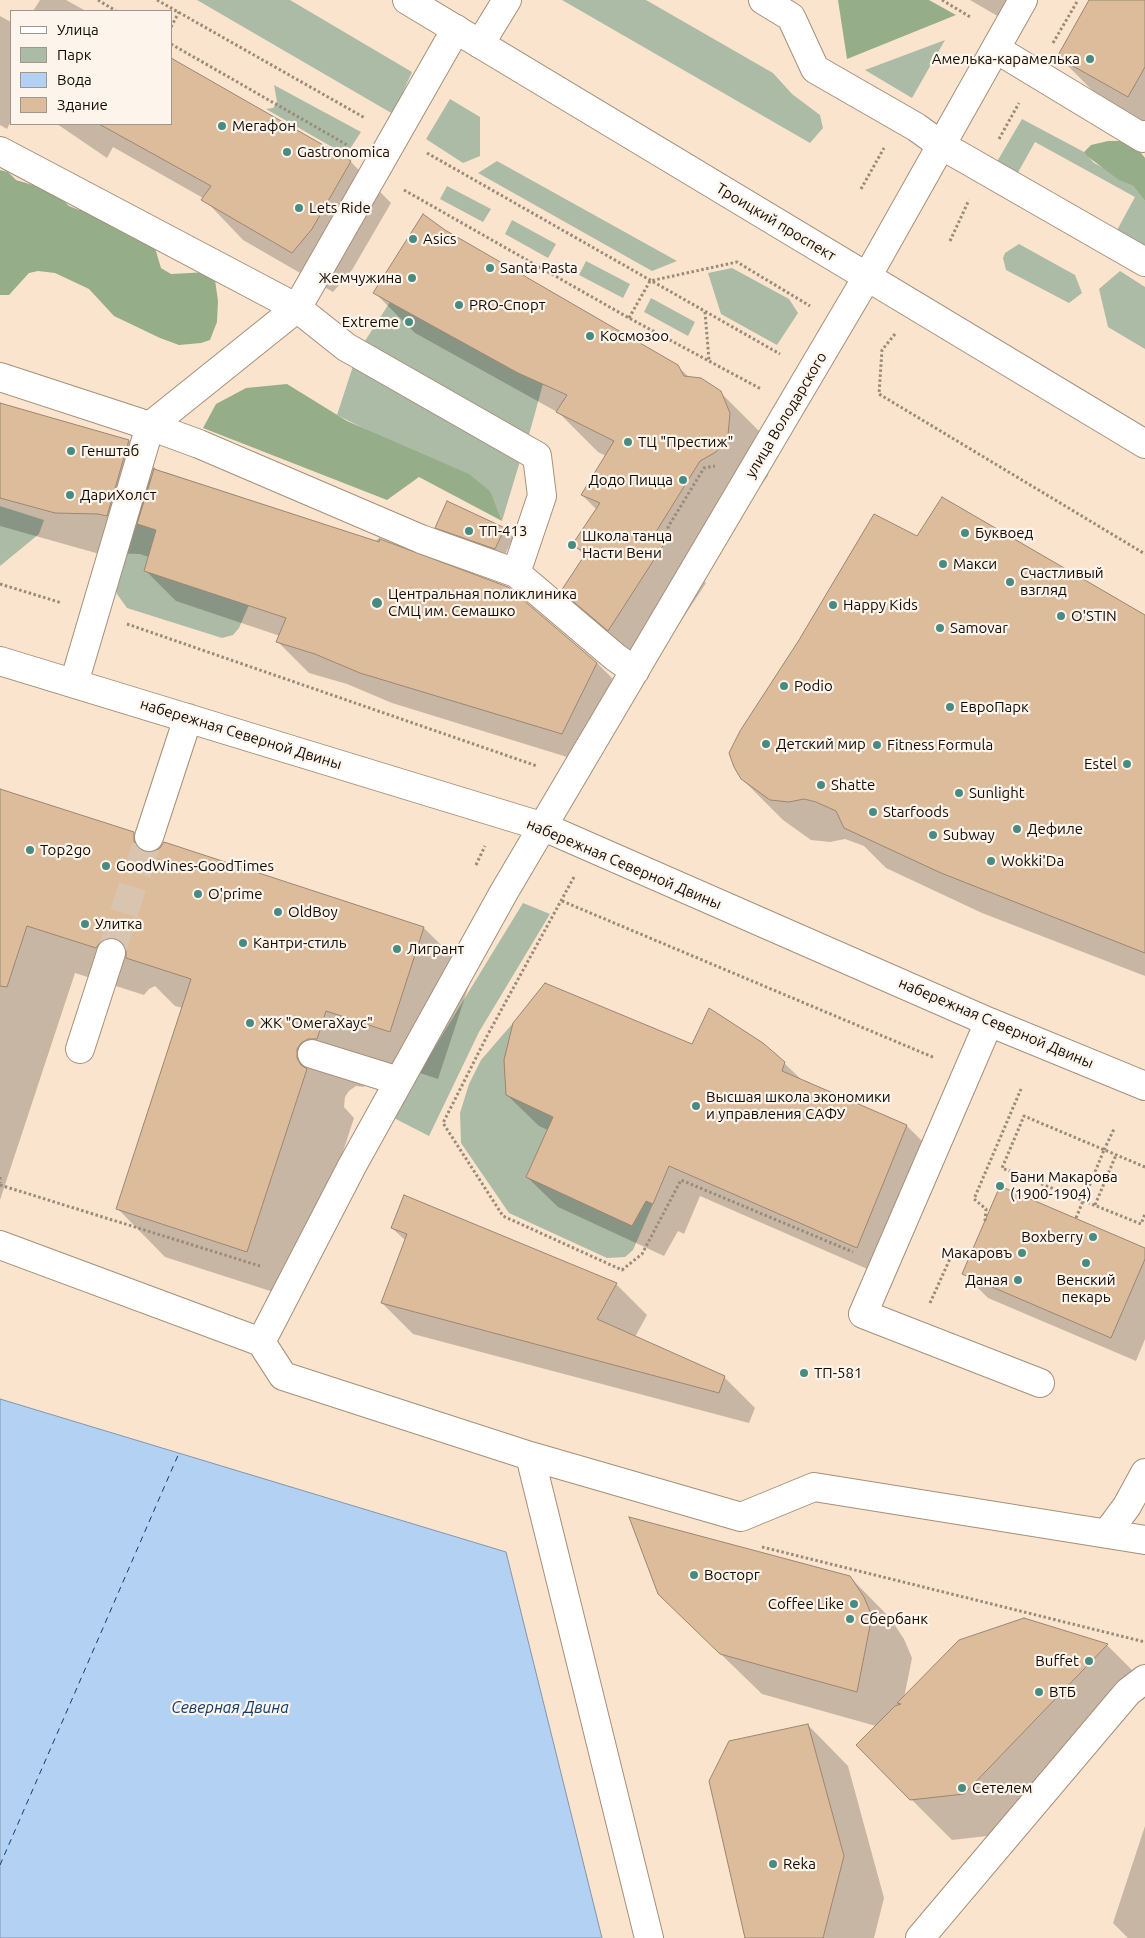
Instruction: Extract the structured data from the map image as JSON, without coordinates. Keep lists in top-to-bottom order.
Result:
{
  "streets": {
    "street": ["Троицкий проспект", "улица Володарского", "набережная Северной Двины"]
  },
  "crossings": [
    ["Троицкий проспект", "улица Володарского"],
    ["улица Володарского", "набережная Северной Двины"]
  ],
  "water": ["Северная Двина"],
  "places": [
    "Амелька-карамелька",
    "Мегафон",
    "Gastronomica",
    "Lets Ride",
    "Asics",
    "Santa Pasta",
    "Жемчужина",
    "PRO-Спорт",
    "Extreme",
    "Космозоо",
    "ТЦ \"Престиж\"",
    "Генштаб",
    "Додо Пицца",
    "ДариХолст",
    "ТП-413",
    "Буквоед",
    "Школа танца Насти Вени",
    "Макси",
    "Счастливый взгляд",
    "Центральная поликлиника СМЦ им. Семашко",
    "Happy Kids",
    "O'STIN",
    "Samovar",
    "Podio",
    "ЕвроПарк",
    "Детский мир",
    "Fitness Formula",
    "Estel",
    "Shatte",
    "Sunlight",
    "Starfoods",
    "Дефиле",
    "Subway",
    "Top2go",
    "Wokki'Da",
    "GoodWines-GoodTimes",
    "O'prime",
    "OldBoy",
    "Улитка",
    "Кантри-стиль",
    "Лигрант",
    "ЖК \"ОмегаХаус\"",
    "Высшая школа экономики и управления САФУ",
    "Бани Макарова (1900-1904)",
    "Boxberry",
    "Макаровъ",
    "Венский пекарь",
    "Даная",
    "ТП-581",
    "Восторг",
    "Coffee Like",
    "Сбербанк",
    "Buffet",
    "ВТБ",
    "Сетелем",
    "Reka"
  ],
  "legend": [
    "Улица",
    "Парк",
    "Вода",
    "Здание"
  ]
}
